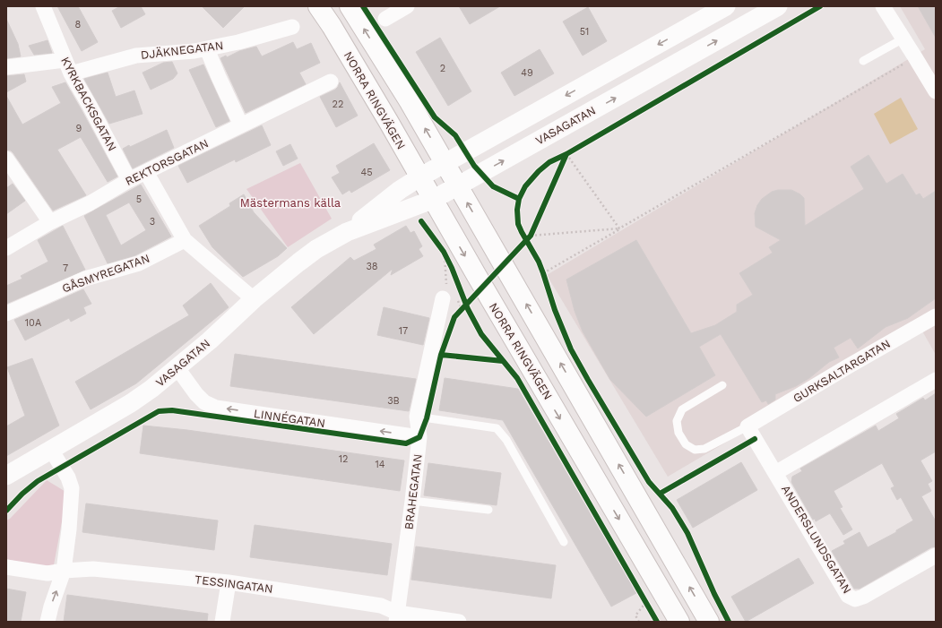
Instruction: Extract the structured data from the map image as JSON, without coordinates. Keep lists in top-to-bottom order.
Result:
{
  "streets": {
    "main road": ["NORRA RINGVÄGEN"],
    "street": [
      "DJÄKNEGATAN",
      "KYRKBACKSGATAN",
      "VASAGATAN",
      "REKTORSGATAN",
      "GÅSMYREGATAN",
      "GURKSALTARGATAN",
      "LINNÉGATAN",
      "BRAHEGATAN",
      "ANDERSLUNDSGATAN",
      "TESSINGATAN"
    ]
  },
  "crossings": [
    ["DJÄKNEGATAN", "KYRKBACKSGATAN"],
    ["NORRA RINGVÄGEN", "VASAGATAN"],
    ["KYRKBACKSGATAN", "REKTORSGATAN"],
    ["VASAGATAN", "LINNÉGATAN"],
    ["GURKSALTARGATAN", "ANDERSLUNDSGATAN"],
    ["LINNÉGATAN", "BRAHEGATAN"],
    ["BRAHEGATAN", "TESSINGATAN"]
  ],
  "one_way": ["LINNÉGATAN"],
  "parks": ["Mästermans källa"],
  "house_numbers": [
    "8",
    "51",
    "2",
    "49",
    "22",
    "9",
    "45",
    "5",
    "3",
    "38",
    "7",
    "10A",
    "17",
    "3B",
    "12",
    "14"
  ]
}
